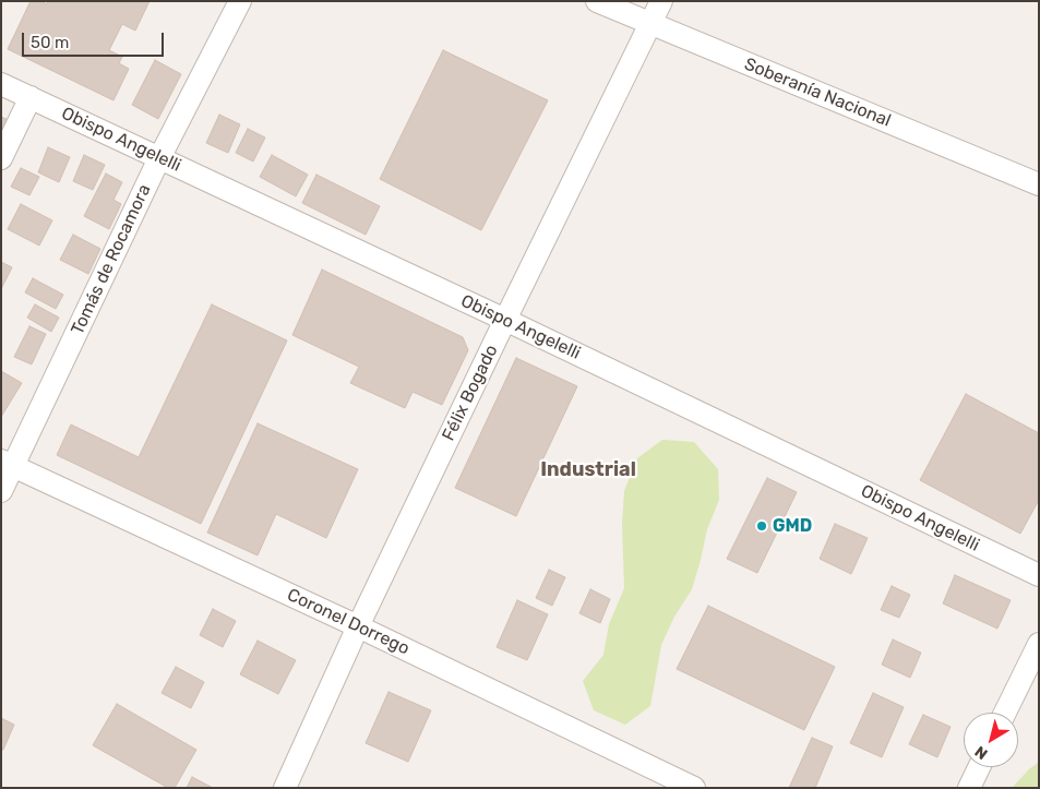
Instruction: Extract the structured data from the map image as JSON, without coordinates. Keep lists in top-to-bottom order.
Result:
{
  "streets": {
    "street": [
      "Soberanía Nacional",
      "Obispo Angelelli",
      "Tomás de Rocamora",
      "Félix Bogado",
      "Coronel Dorrego"
    ]
  },
  "crossings": [
    ["Soberanía Nacional", "Félix Bogado"],
    ["Obispo Angelelli", "Tomás de Rocamora"],
    ["Obispo Angelelli", "Félix Bogado"],
    ["Tomás de Rocamora", "Coronel Dorrego"],
    ["Félix Bogado", "Coronel Dorrego"]
  ],
  "districts": ["Industrial"],
  "places": ["GMD"],
  "scale_bar": "50 m",
  "north": "bottom left"
}
